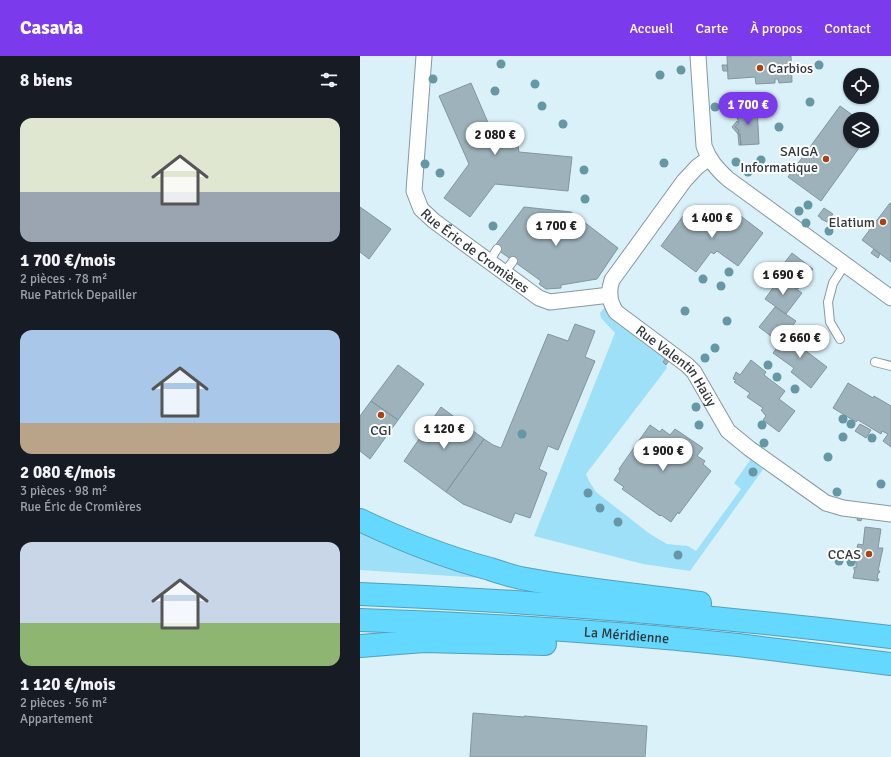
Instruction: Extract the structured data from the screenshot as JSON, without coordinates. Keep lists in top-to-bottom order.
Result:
{
  "streets": {
    "highway": ["La Méridienne"],
    "street": ["Rue Éric de Cromières", "Rue Valentin Haüy"]
  },
  "crossings": [
    ["Rue Éric de Cromières", "Rue Valentin Haüy"]
  ],
  "places": [
    "Carbios",
    "SAIGA Informatique",
    "Elatium",
    "CGI",
    "CCAS"
  ],
  "page": {
    "header": "Casavia",
    "nav": [
      "Accueil",
      "Carte",
      "À propos",
      "Contact"
    ],
    "heading": "8 biens",
    "price": [
      "1 700 €",
      "2 080 €",
      "1 400 €",
      "1 700 €",
      "1 690 €",
      "2 660 €",
      "1 120 €",
      "1 900 €"
    ],
    "list": [
      {
        "name": "1 700 €/mois",
        "note": "2 pièces · 78 m² · Rue Patrick Depailler"
      },
      {
        "name": "2 080 €/mois",
        "note": "3 pièces · 98 m² · Rue Éric de Cromières"
      },
      {
        "name": "1 120 €/mois",
        "note": "2 pièces · 56 m² · Appartement"
      }
    ]
  }
}
